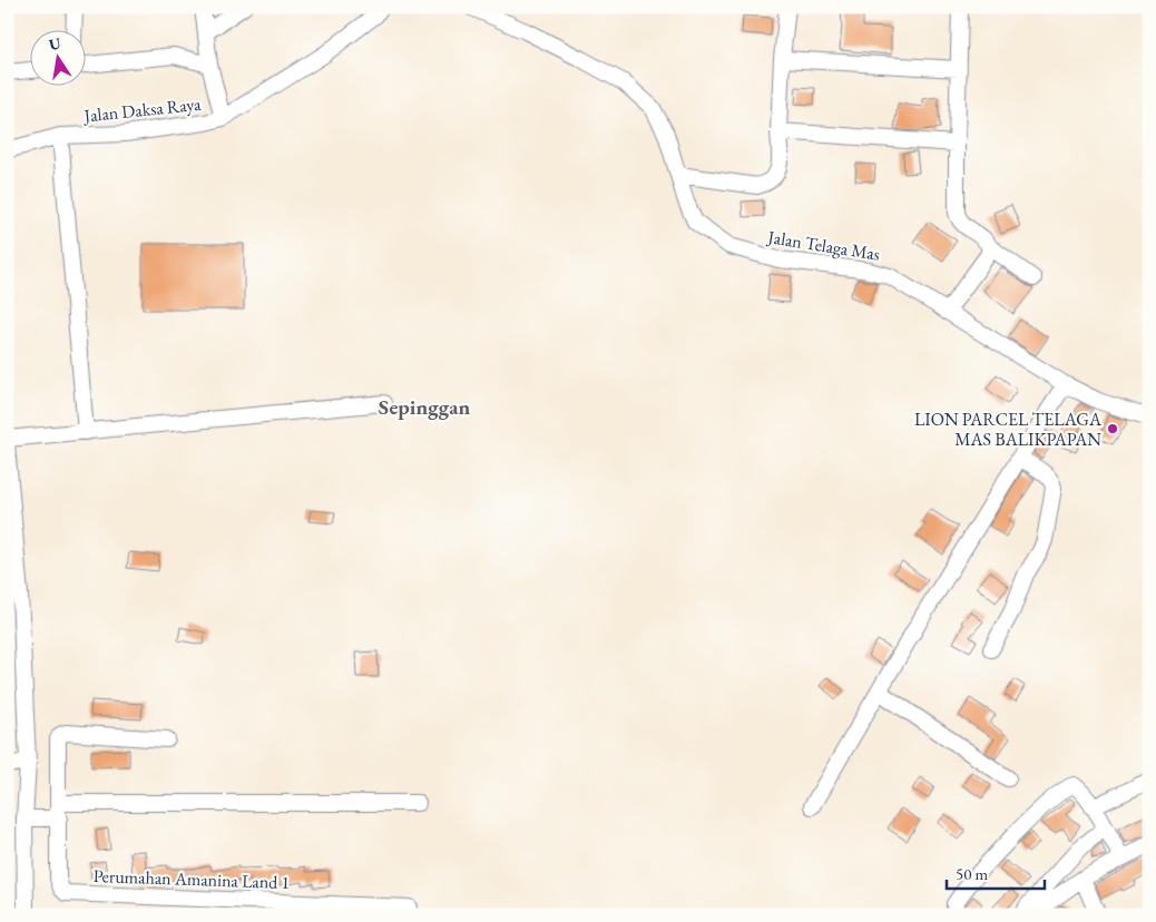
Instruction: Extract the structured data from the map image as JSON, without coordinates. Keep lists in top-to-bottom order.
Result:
{
  "streets": {
    "street": ["Jalan Daksa Raya", "Jalan Telaga Mas", "Perumahan Amanina Land 1"]
  },
  "districts": ["Sepinggan"],
  "places": ["LION PARCEL TELAGA MAS BALIKPAPAN"],
  "scale_bar": "50 m",
  "north": "top"
}
